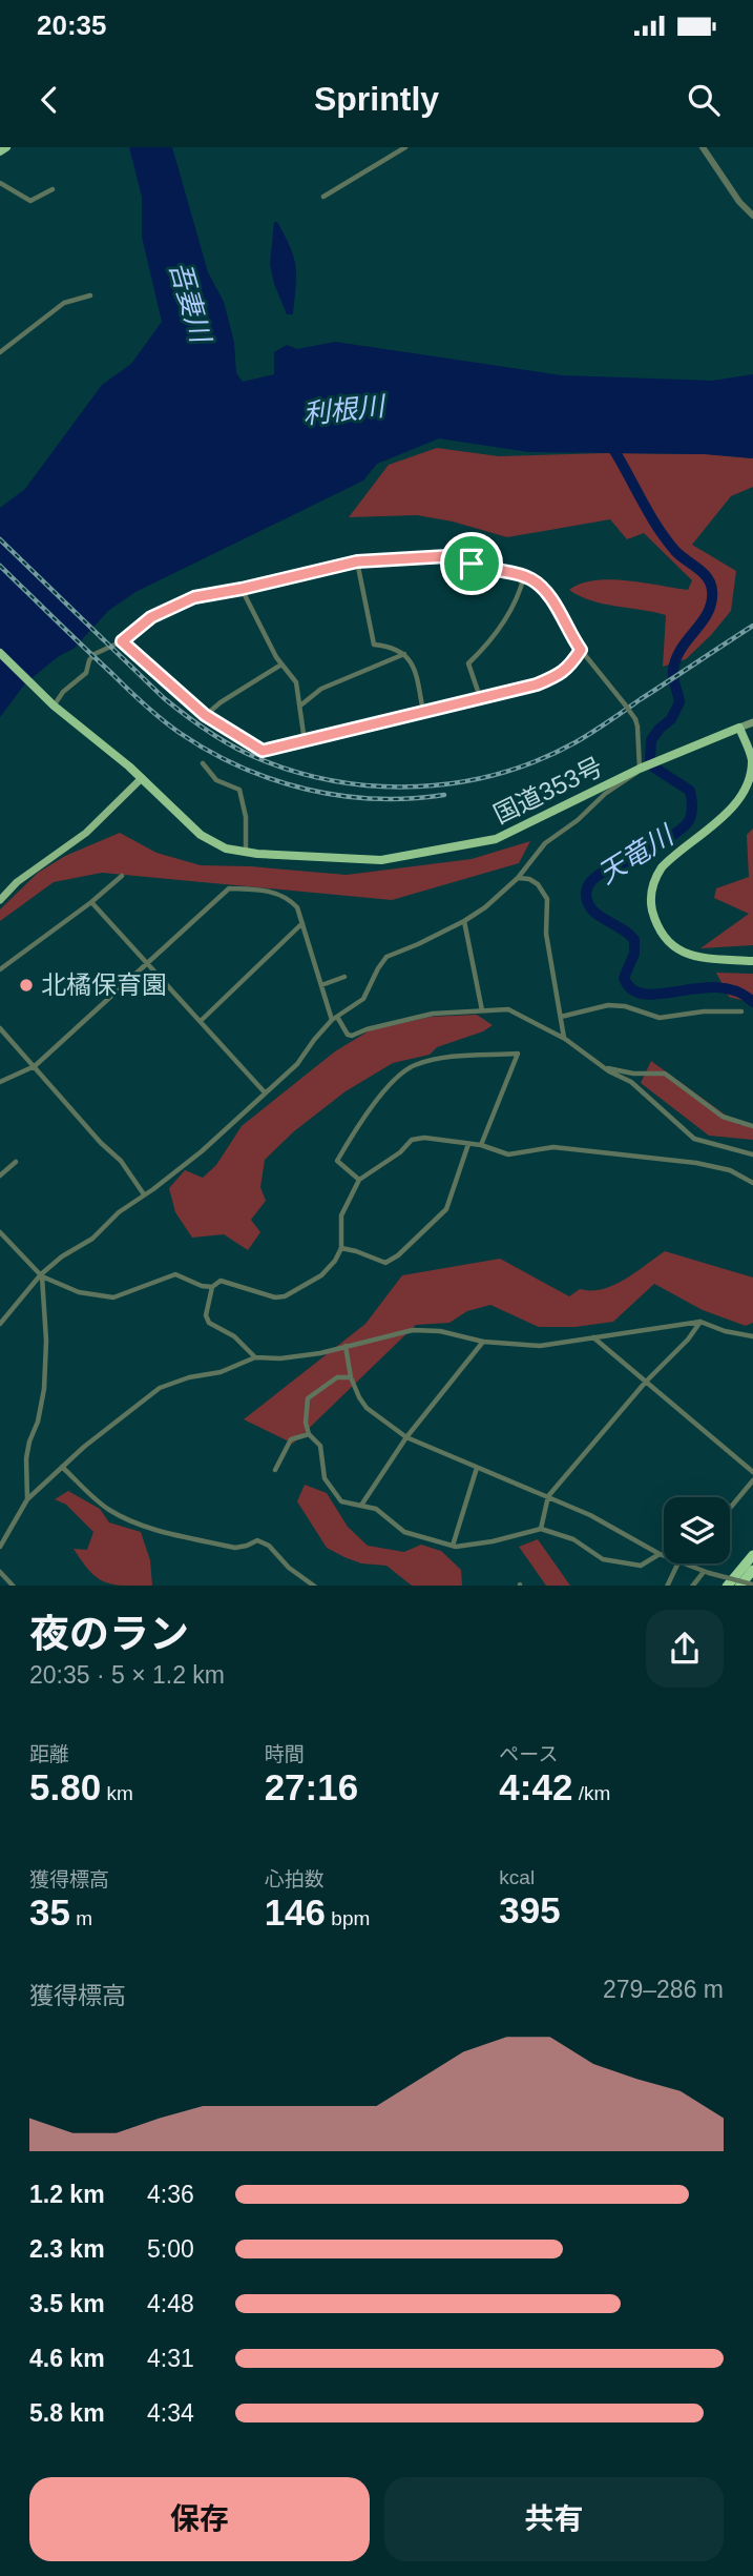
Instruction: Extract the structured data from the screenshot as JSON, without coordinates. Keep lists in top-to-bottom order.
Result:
{
  "streets": {
    "highway": ["国道353号"]
  },
  "water": ["吾妻川", "利根川", "天竜川"],
  "places": ["北橘保育園"],
  "page": {
    "status": "20:35",
    "header": "Sprintly",
    "heading": ["夜のラン", "20:35 · 5 × 1.2 km"],
    "stats": [
      ["距離", "5.80 km"],
      ["時間", "27:16"],
      ["ペース", "4:42 /km"],
      ["獲得標高", "35 m"],
      ["心拍数", "146 bpm"],
      ["kcal", "395"]
    ],
    "chart": ["獲得標高", "279–286 m"],
    "list": [
      {
        "name": "1.2 km",
        "note": "4:36"
      },
      {
        "name": "2.3 km",
        "note": "5:00"
      },
      {
        "name": "3.5 km",
        "note": "4:48"
      },
      {
        "name": "4.6 km",
        "note": "4:31"
      },
      {
        "name": "5.8 km",
        "note": "4:34"
      }
    ],
    "buttons": ["保存", "共有"]
  }
}
